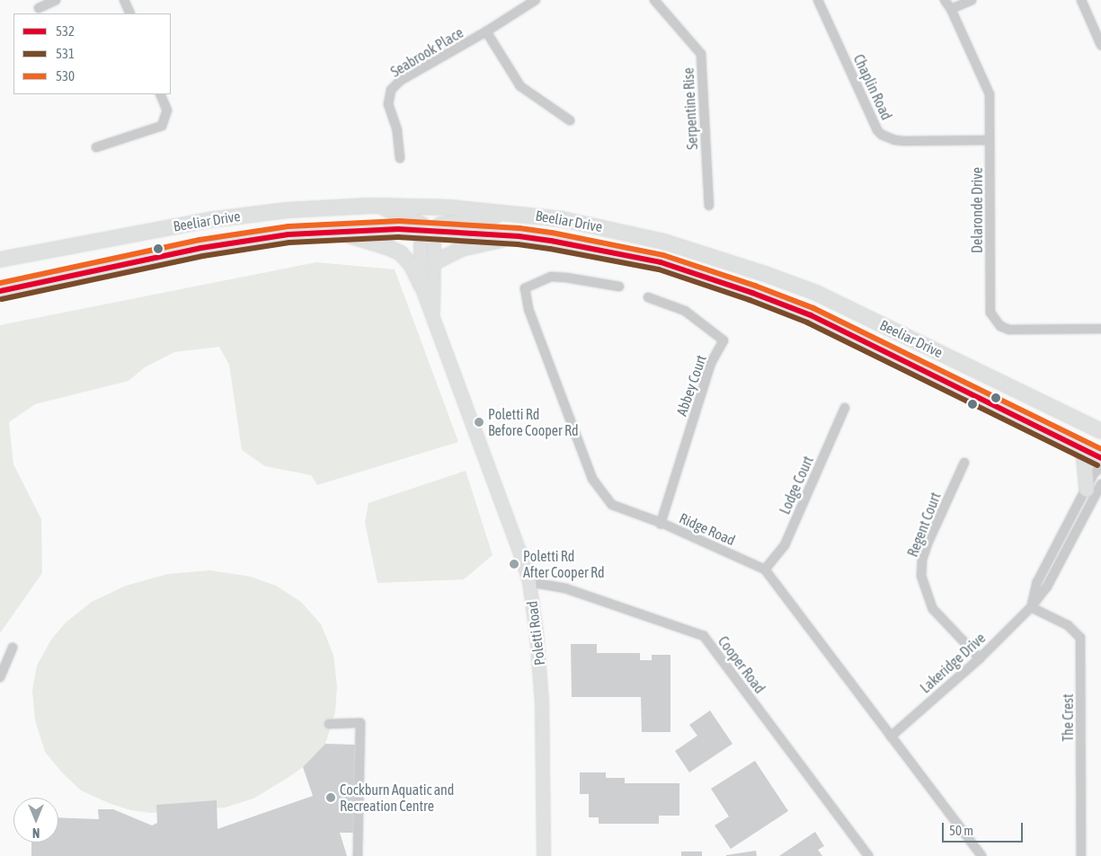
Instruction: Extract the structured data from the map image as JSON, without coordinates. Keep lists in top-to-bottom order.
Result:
{
  "streets": {
    "highway": ["Beeliar Drive"],
    "main road": ["Poletti Road"],
    "street": [
      "Seabrook Place",
      "Chaplin Road",
      "Serpentine Rise",
      "Delaronde Drive",
      "Abbey Court",
      "Lodge Court",
      "Regent Court",
      "Ridge Road",
      "Lakeridge Drive",
      "Cooper Road",
      "The Crest"
    ]
  },
  "crossings": [
    ["Chaplin Road", "Delaronde Drive"],
    ["Beeliar Drive", "Poletti Road"],
    ["Abbey Court", "Ridge Road"],
    ["Lodge Court", "Ridge Road"],
    ["Regent Court", "Lakeridge Drive"],
    ["Ridge Road", "Lakeridge Drive"],
    ["Poletti Road", "Cooper Road"],
    ["Lakeridge Drive", "The Crest"]
  ],
  "places": ["Poletti Rd Before Cooper Rd", "Poletti Rd After Cooper Rd", "Cockburn Aquatic and Recreation Centre"],
  "lines": ["transit line 530", "transit line 532", "transit line 531"],
  "legend": ["532", "531", "530"],
  "scale_bar": "50 m",
  "north": "bottom"
}
